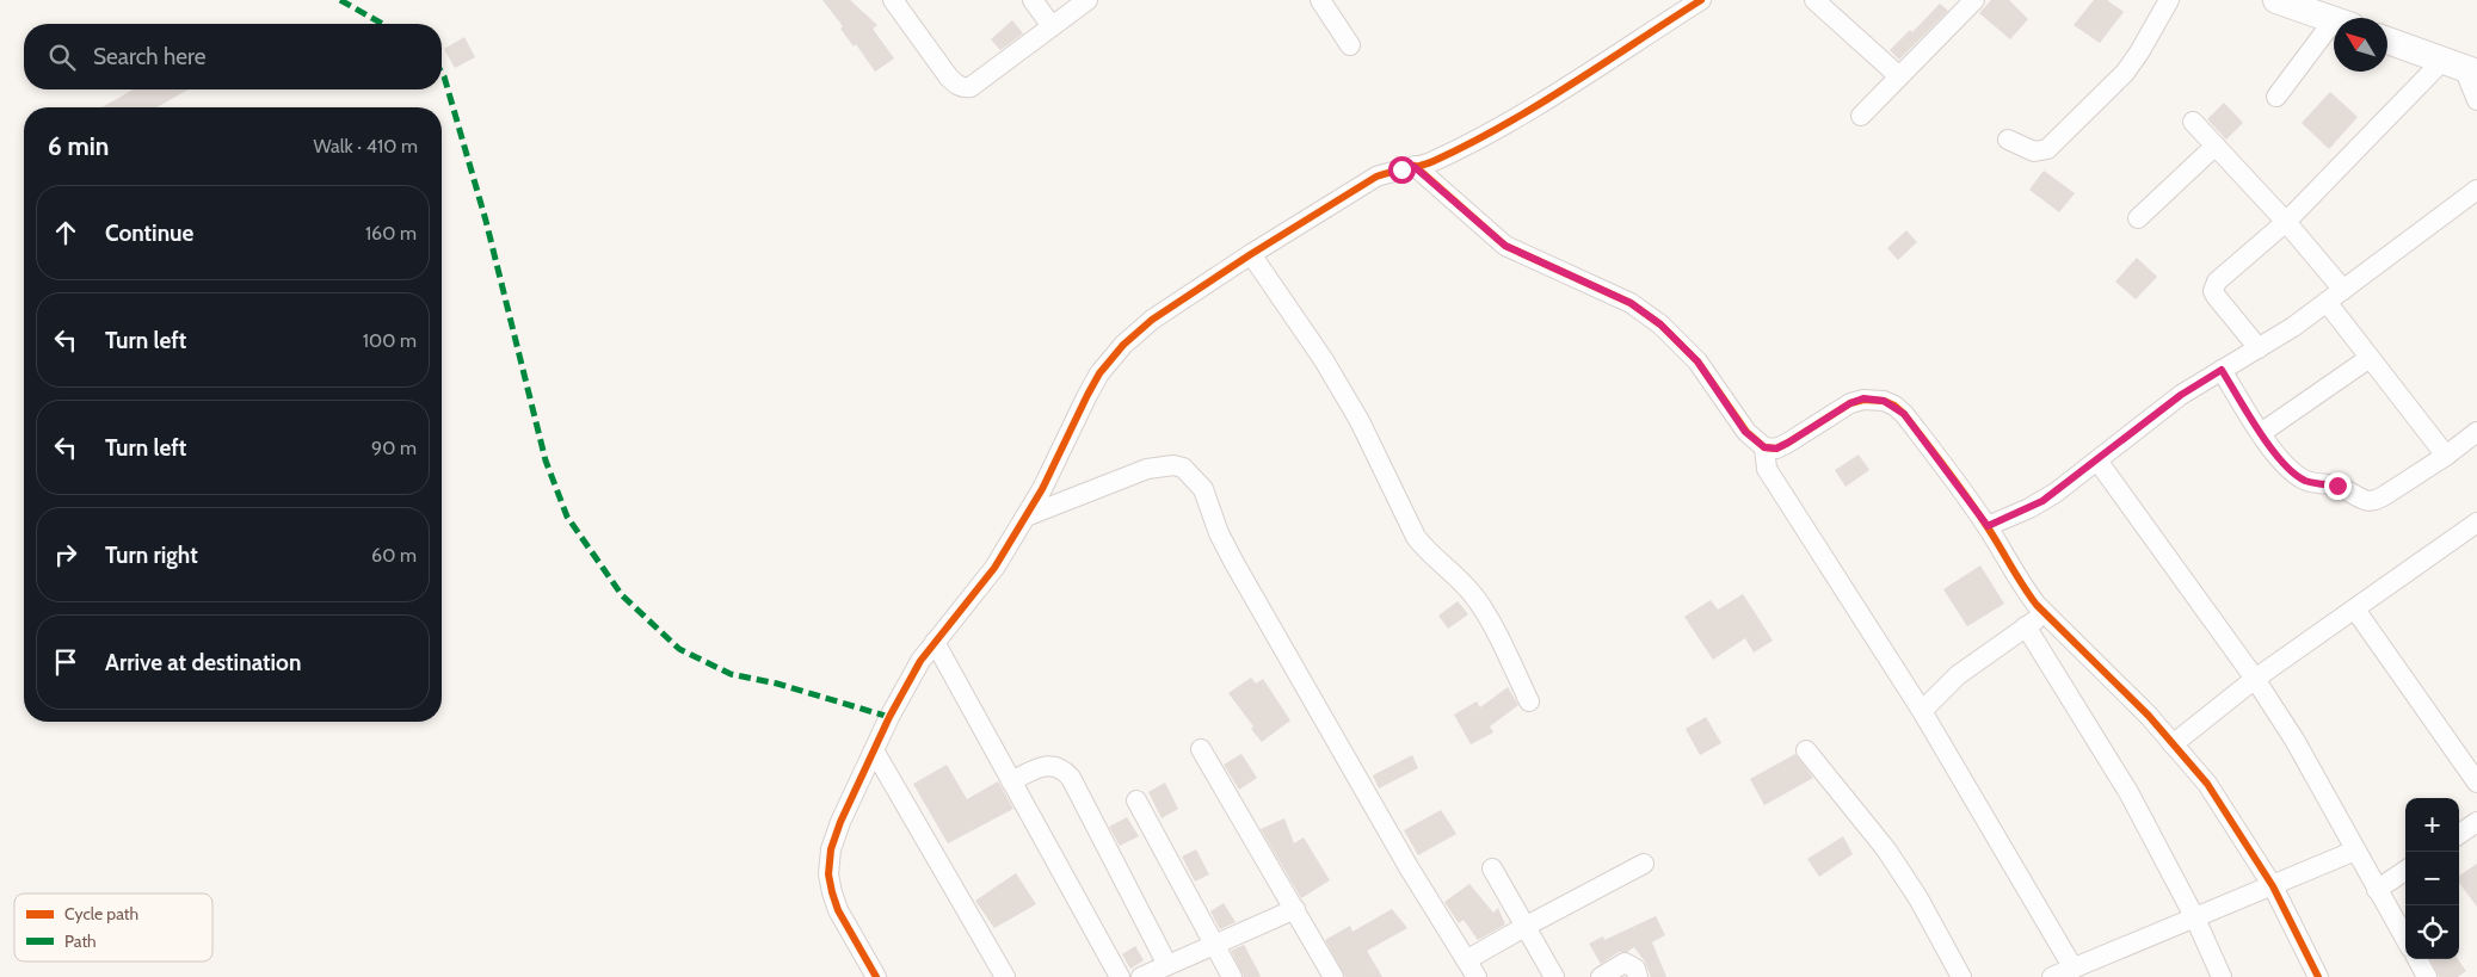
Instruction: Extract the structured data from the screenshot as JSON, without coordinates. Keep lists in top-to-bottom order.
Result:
{
  "legend": ["Cycle path", "Path"],
  "north": "top left",
  "page": {
    "search": "Search here",
    "heading": ["6 min", "Walk · 410 m"],
    "list": [
      ["Continue", "160 m"],
      ["Turn left", "100 m"],
      ["Turn left", "90 m"],
      ["Turn right", "60 m"],
      "Arrive at destination"
    ],
    "map_buttons": ["+", "−"]
  }
}
